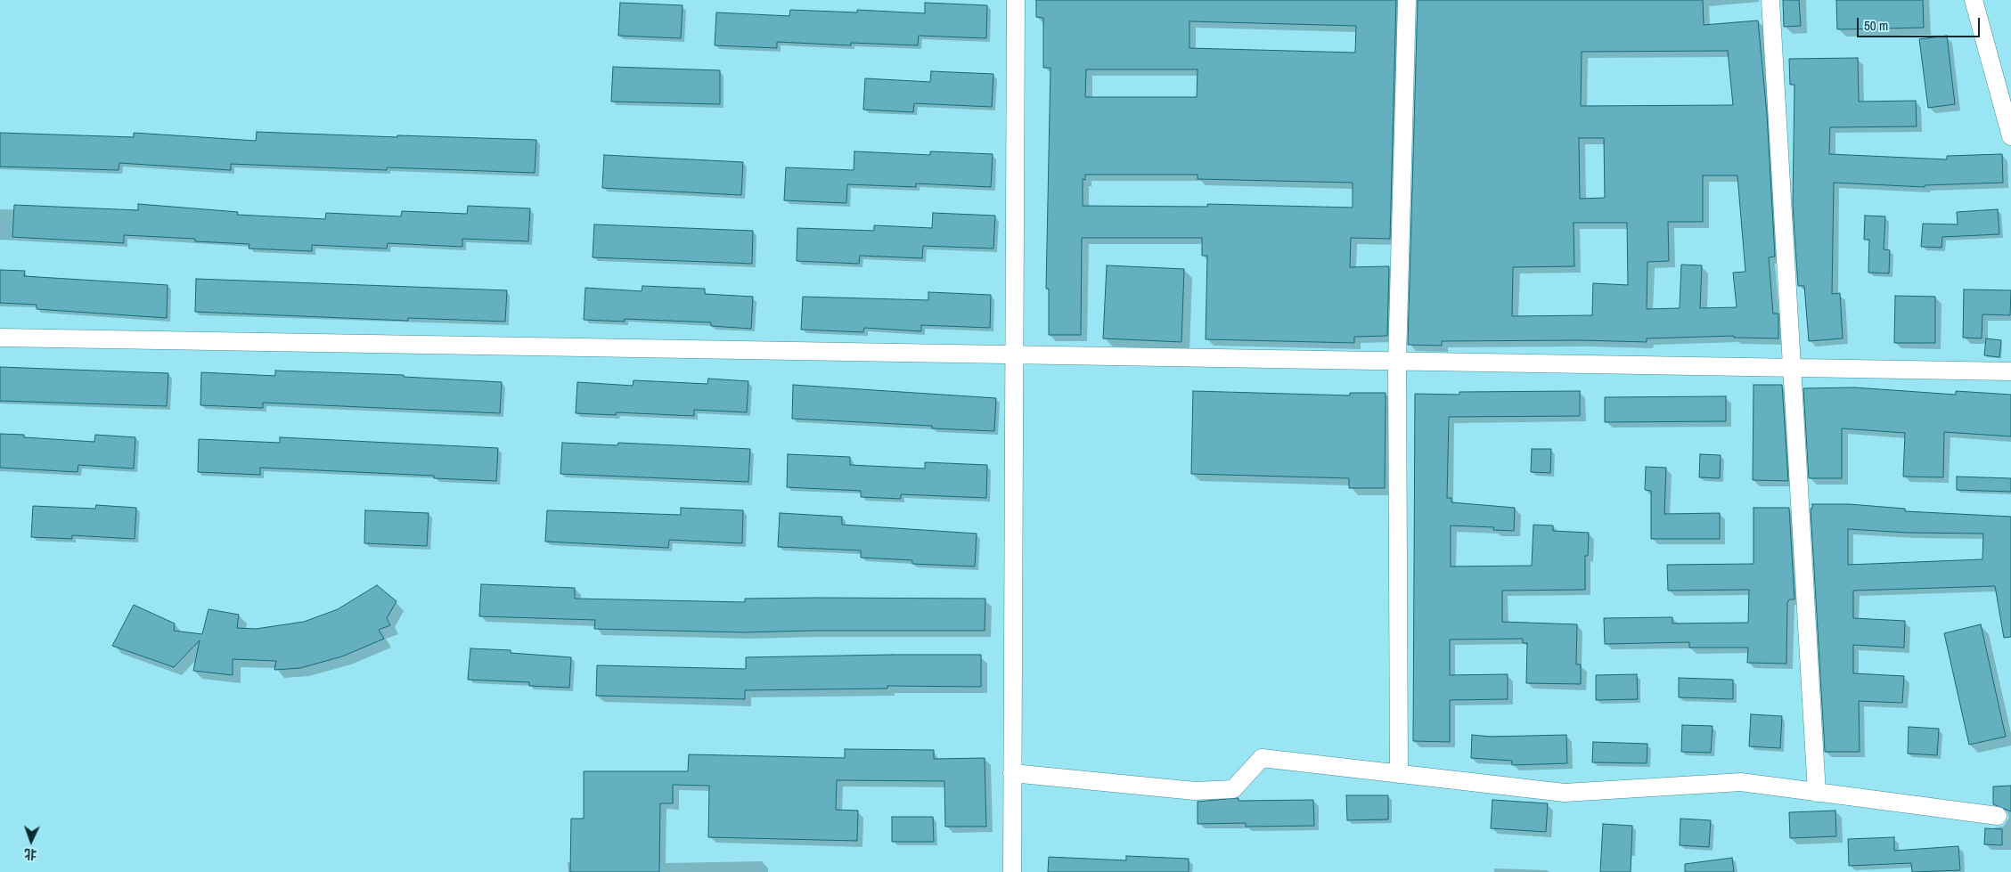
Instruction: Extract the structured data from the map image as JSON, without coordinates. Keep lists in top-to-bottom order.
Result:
{
  "scale_bar": "50 m",
  "north": "bottom"
}
